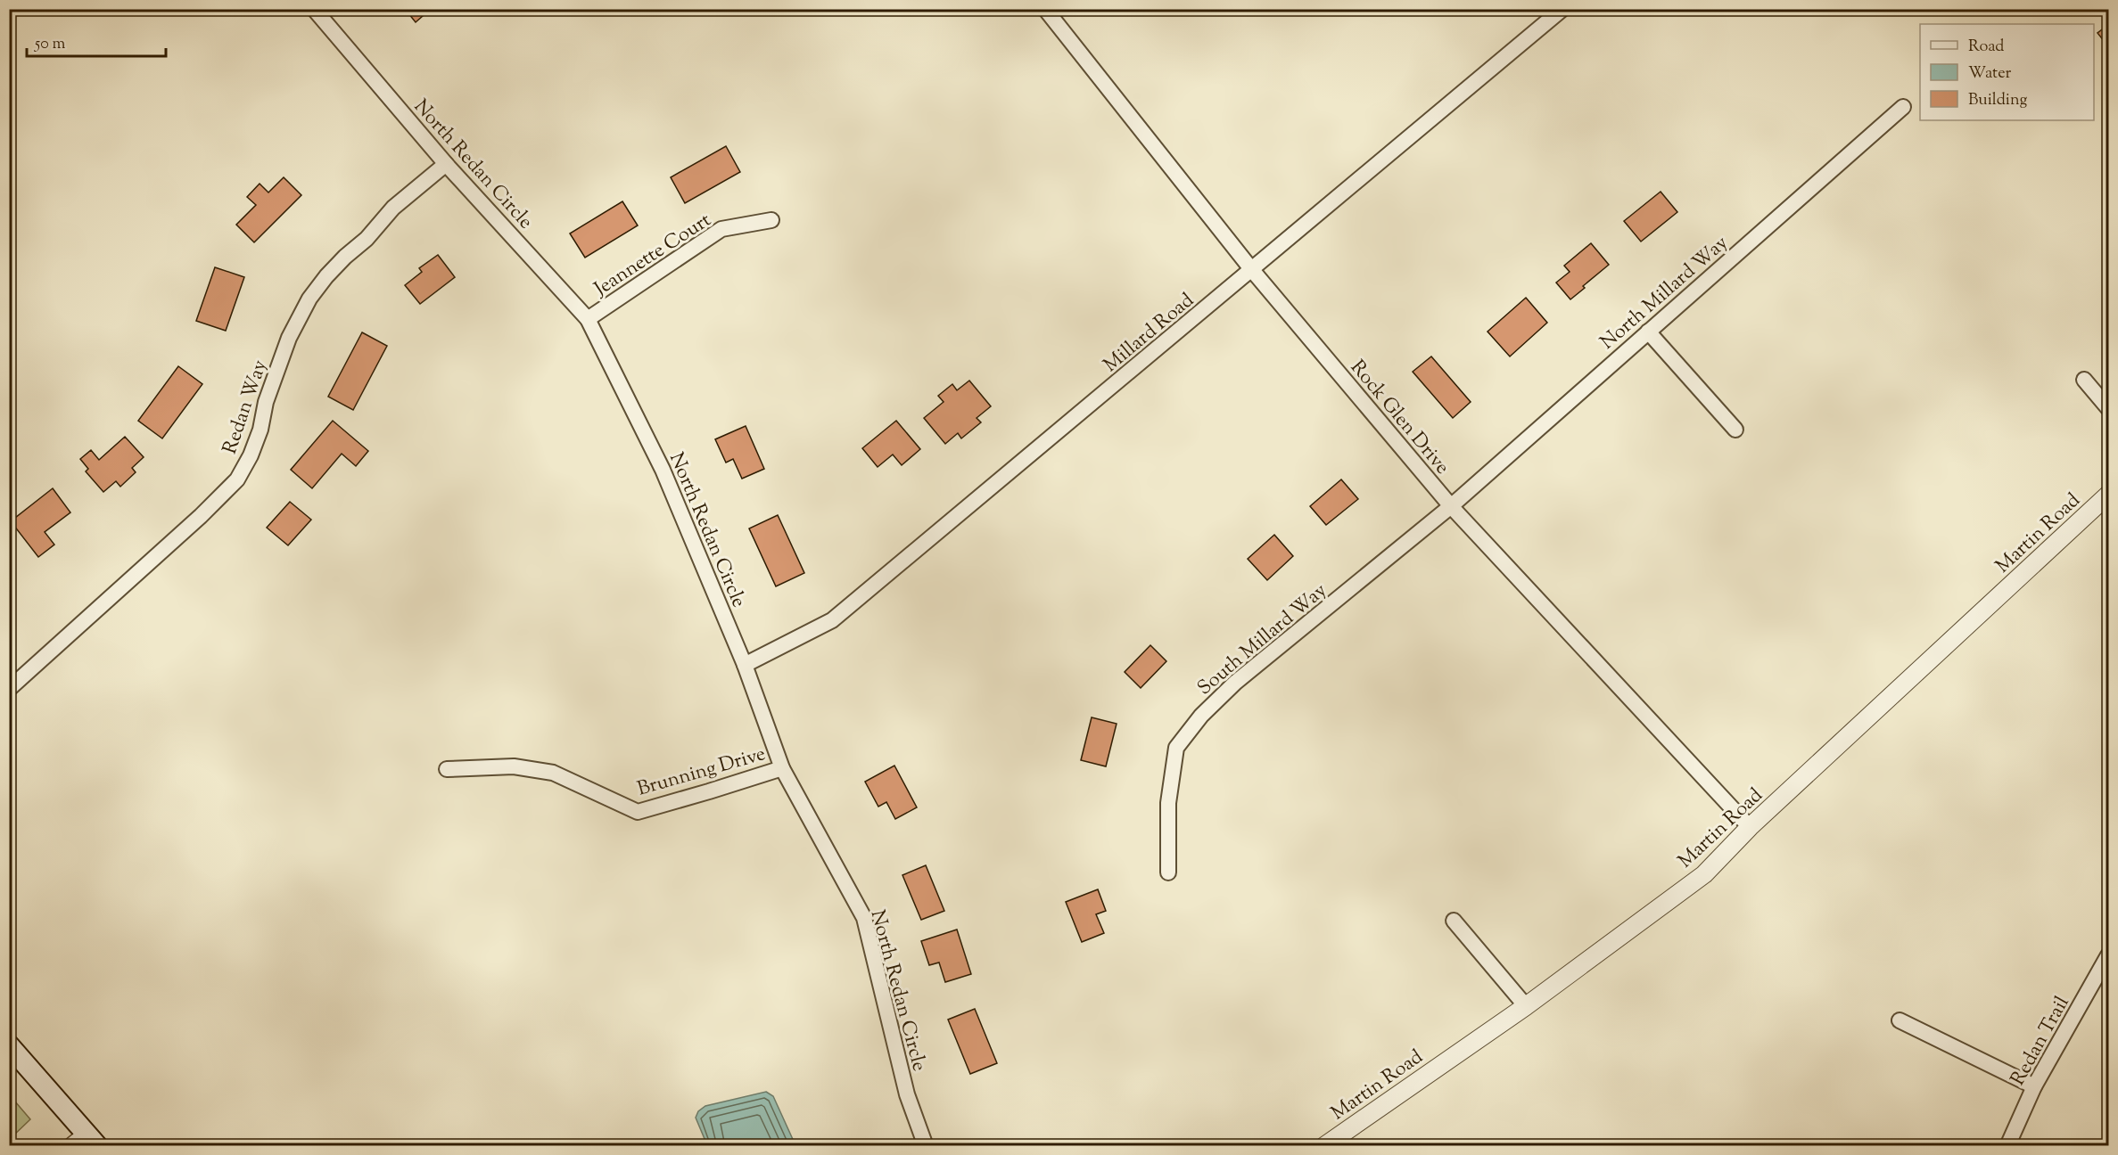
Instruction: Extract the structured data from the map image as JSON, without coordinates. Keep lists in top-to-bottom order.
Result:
{
  "streets": {
    "street": [
      "North Redan Circle",
      "Jeannette Court",
      "North Millard Way",
      "Millard Road",
      "Redan Way",
      "Rock Glen Drive",
      "Martin Road",
      "South Millard Way",
      "Brunning Drive",
      "Redan Trail"
    ]
  },
  "crossings": [
    ["North Redan Circle", "Jeannette Court"],
    ["North Redan Circle", "Millard Road"],
    ["North Redan Circle", "Redan Way"],
    ["North Redan Circle", "Brunning Drive"],
    ["North Millard Way", "Rock Glen Drive"],
    ["North Millard Way", "South Millard Way"],
    ["Millard Road", "Rock Glen Drive"],
    ["Rock Glen Drive", "Martin Road"],
    ["Rock Glen Drive", "South Millard Way"]
  ],
  "legend": ["Road", "Water", "Building"],
  "scale_bar": "50 m"
}
